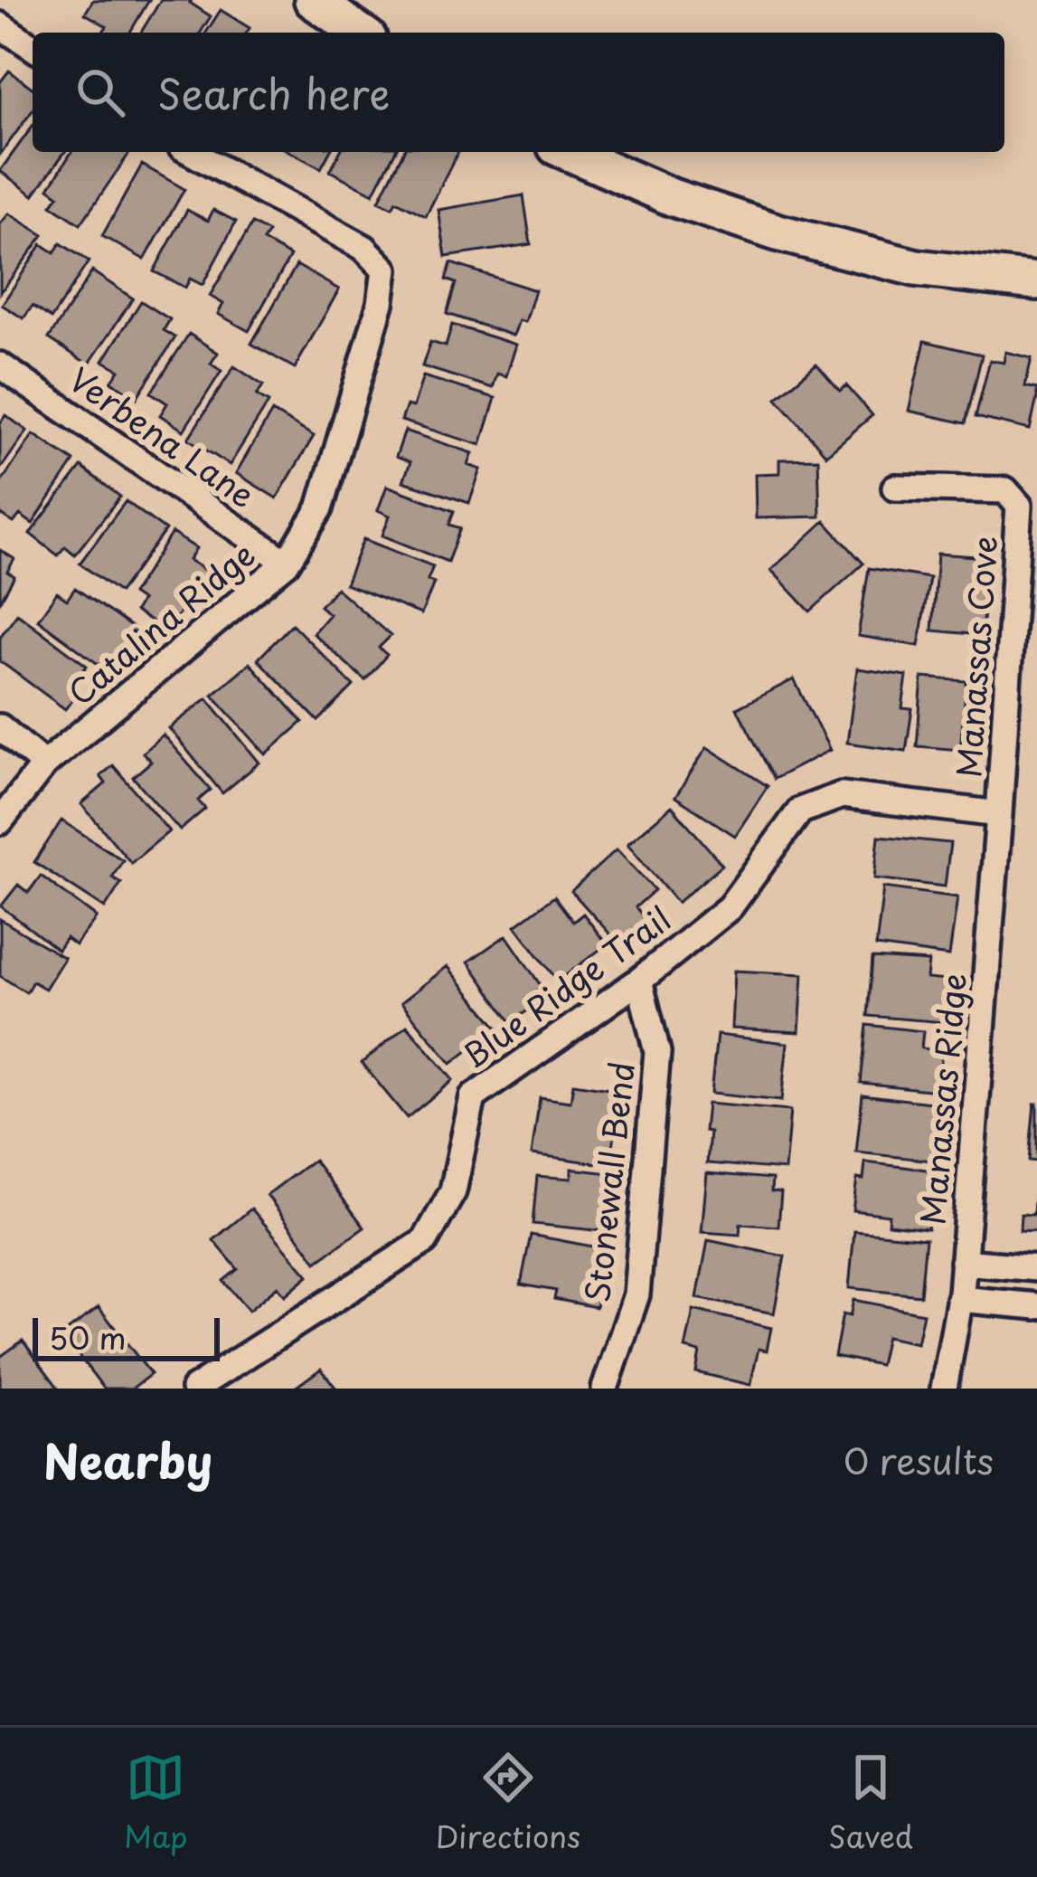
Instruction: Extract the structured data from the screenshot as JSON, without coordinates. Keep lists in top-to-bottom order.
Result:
{
  "streets": {
    "street": [
      "Verbena Lane",
      "Catalina Ridge",
      "Manassas Cove",
      "Blue Ridge Trail",
      "Manassas Ridge",
      "Stonewall Bend"
    ]
  },
  "crossings": [
    ["Verbena Lane", "Catalina Ridge"],
    ["Manassas Cove", "Blue Ridge Trail"],
    ["Manassas Cove", "Manassas Ridge"],
    ["Blue Ridge Trail", "Manassas Ridge"],
    ["Blue Ridge Trail", "Stonewall Bend"]
  ],
  "scale_bar": "50 m",
  "page": {
    "search": "Search here",
    "scale": "50 m",
    "heading": ["Nearby", "0 results"],
    "nav": ["Map", "Directions", "Saved"]
  }
}
